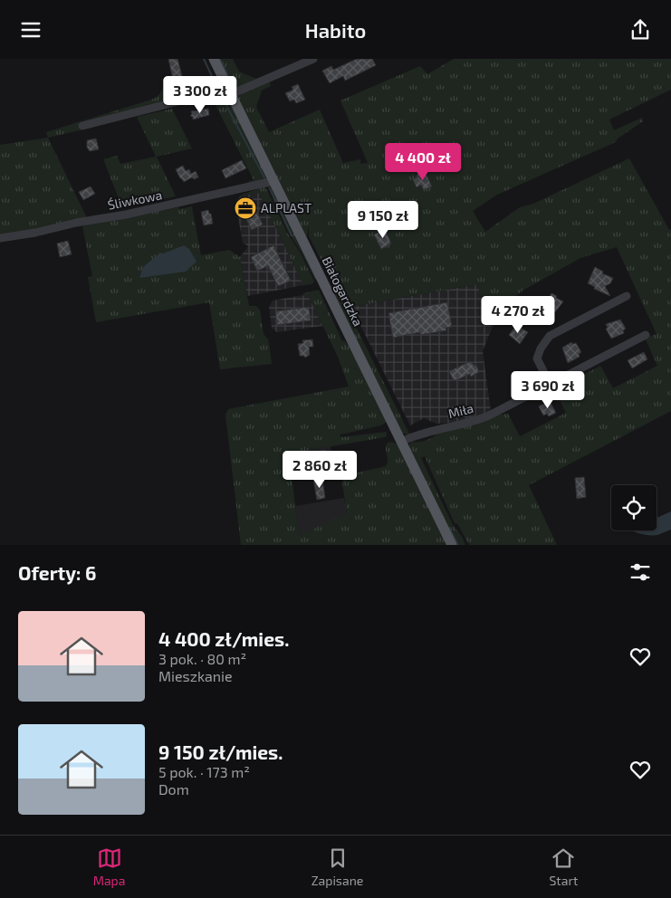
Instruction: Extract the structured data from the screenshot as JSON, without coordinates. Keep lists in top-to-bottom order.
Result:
{
  "streets": {
    "main road": ["Białogardzka"],
    "street": ["Śliwkowa", "Miła"]
  },
  "crossings": [
    ["Śliwkowa", "Białogardzka"],
    ["Białogardzka", "Miła"]
  ],
  "places": {
    "office": ["ALPLAST"]
  },
  "page": {
    "header": "Habito",
    "price": [
      "3 300 zł",
      "4 400 zł",
      "9 150 zł",
      "4 270 zł",
      "3 690 zł",
      "2 860 zł"
    ],
    "heading": "Oferty: 6",
    "list": [
      {
        "name": "4 400 zł/mies.",
        "note": "3 pok. · 80 m² · Mieszkanie"
      },
      {
        "name": "9 150 zł/mies.",
        "note": "5 pok. · 173 m² · Dom"
      }
    ],
    "tabs": ["Mapa", "Zapisane", "Start"]
  }
}
